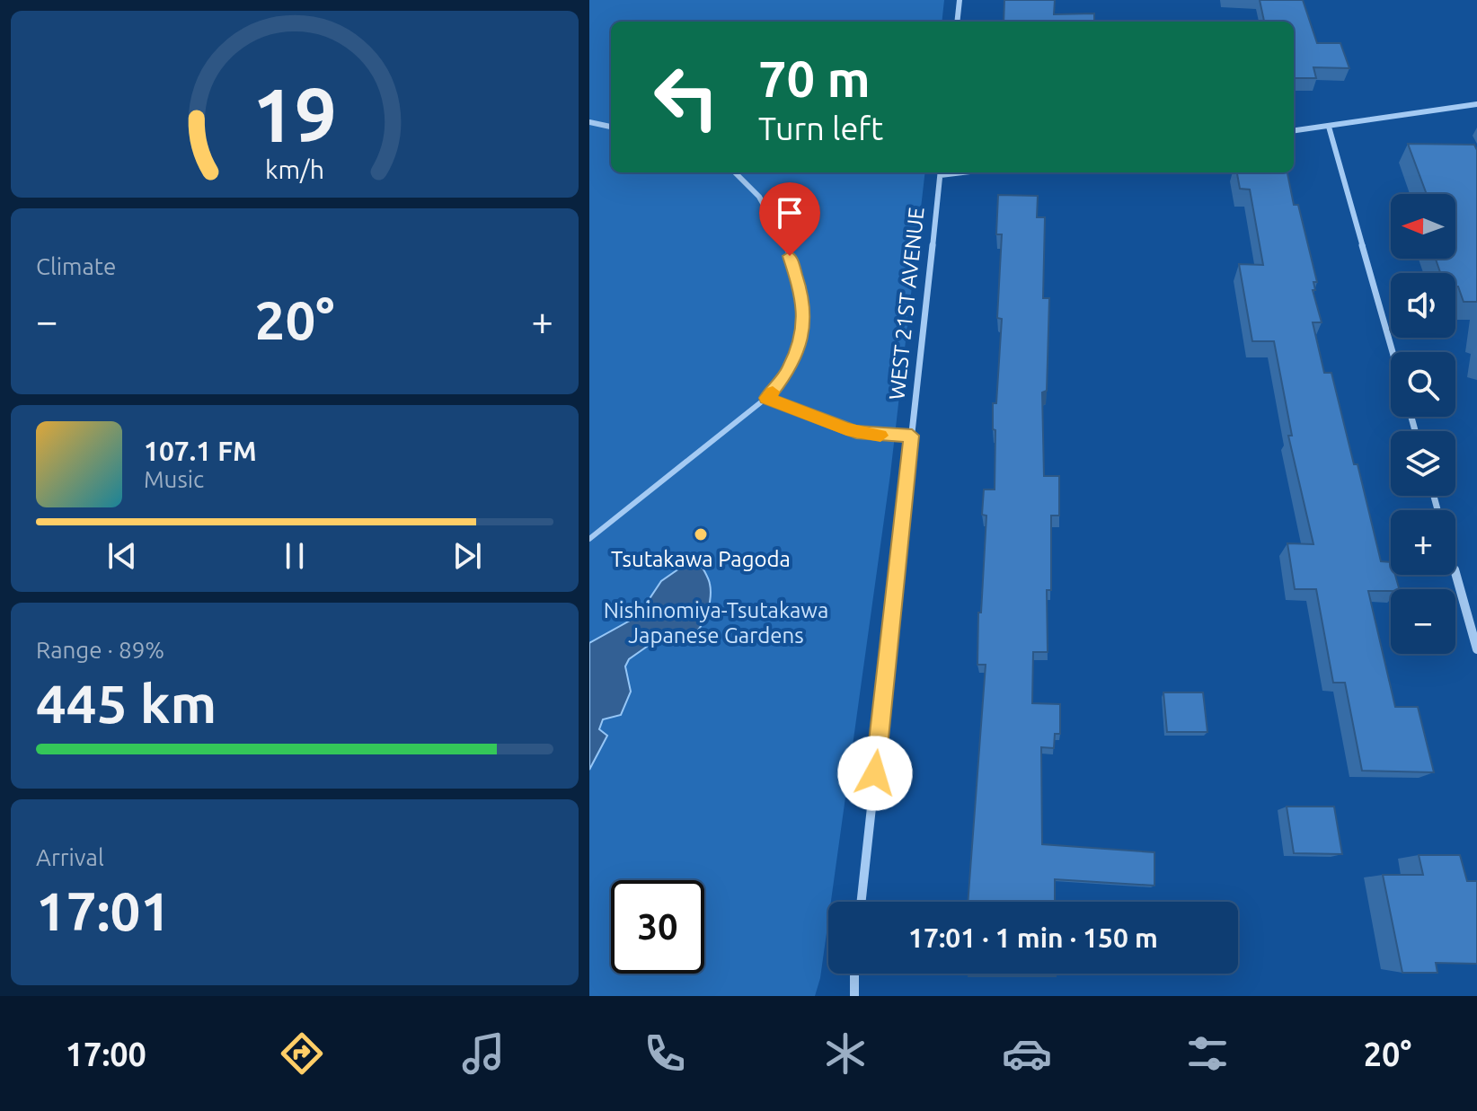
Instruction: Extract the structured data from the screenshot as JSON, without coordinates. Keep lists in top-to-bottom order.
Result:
{
  "streets": {
    "street": ["WEST 21ST AVENUE"]
  },
  "parks": ["Nishinomiya-Tsutakawa Japanese Gardens"],
  "places": ["Tsutakawa Pagoda"],
  "north": "left",
  "page": {
    "turn": ["70 m", "Turn left"],
    "map_buttons": ["+", "−"],
    "tile": [
      "Climate",
      ["Range · 89%", "445 km"],
      ["Arrival", "17:01"]
    ],
    "heat": ["−", "20°", "+"],
    "song": ["107.1 FM", "Music"],
    "limit": "30",
    "trip": "17:01 · 1 min · 150 m",
    "tabs": ["17:00", "20°"],
    "gauge": ["19", "km/h"]
  }
}
